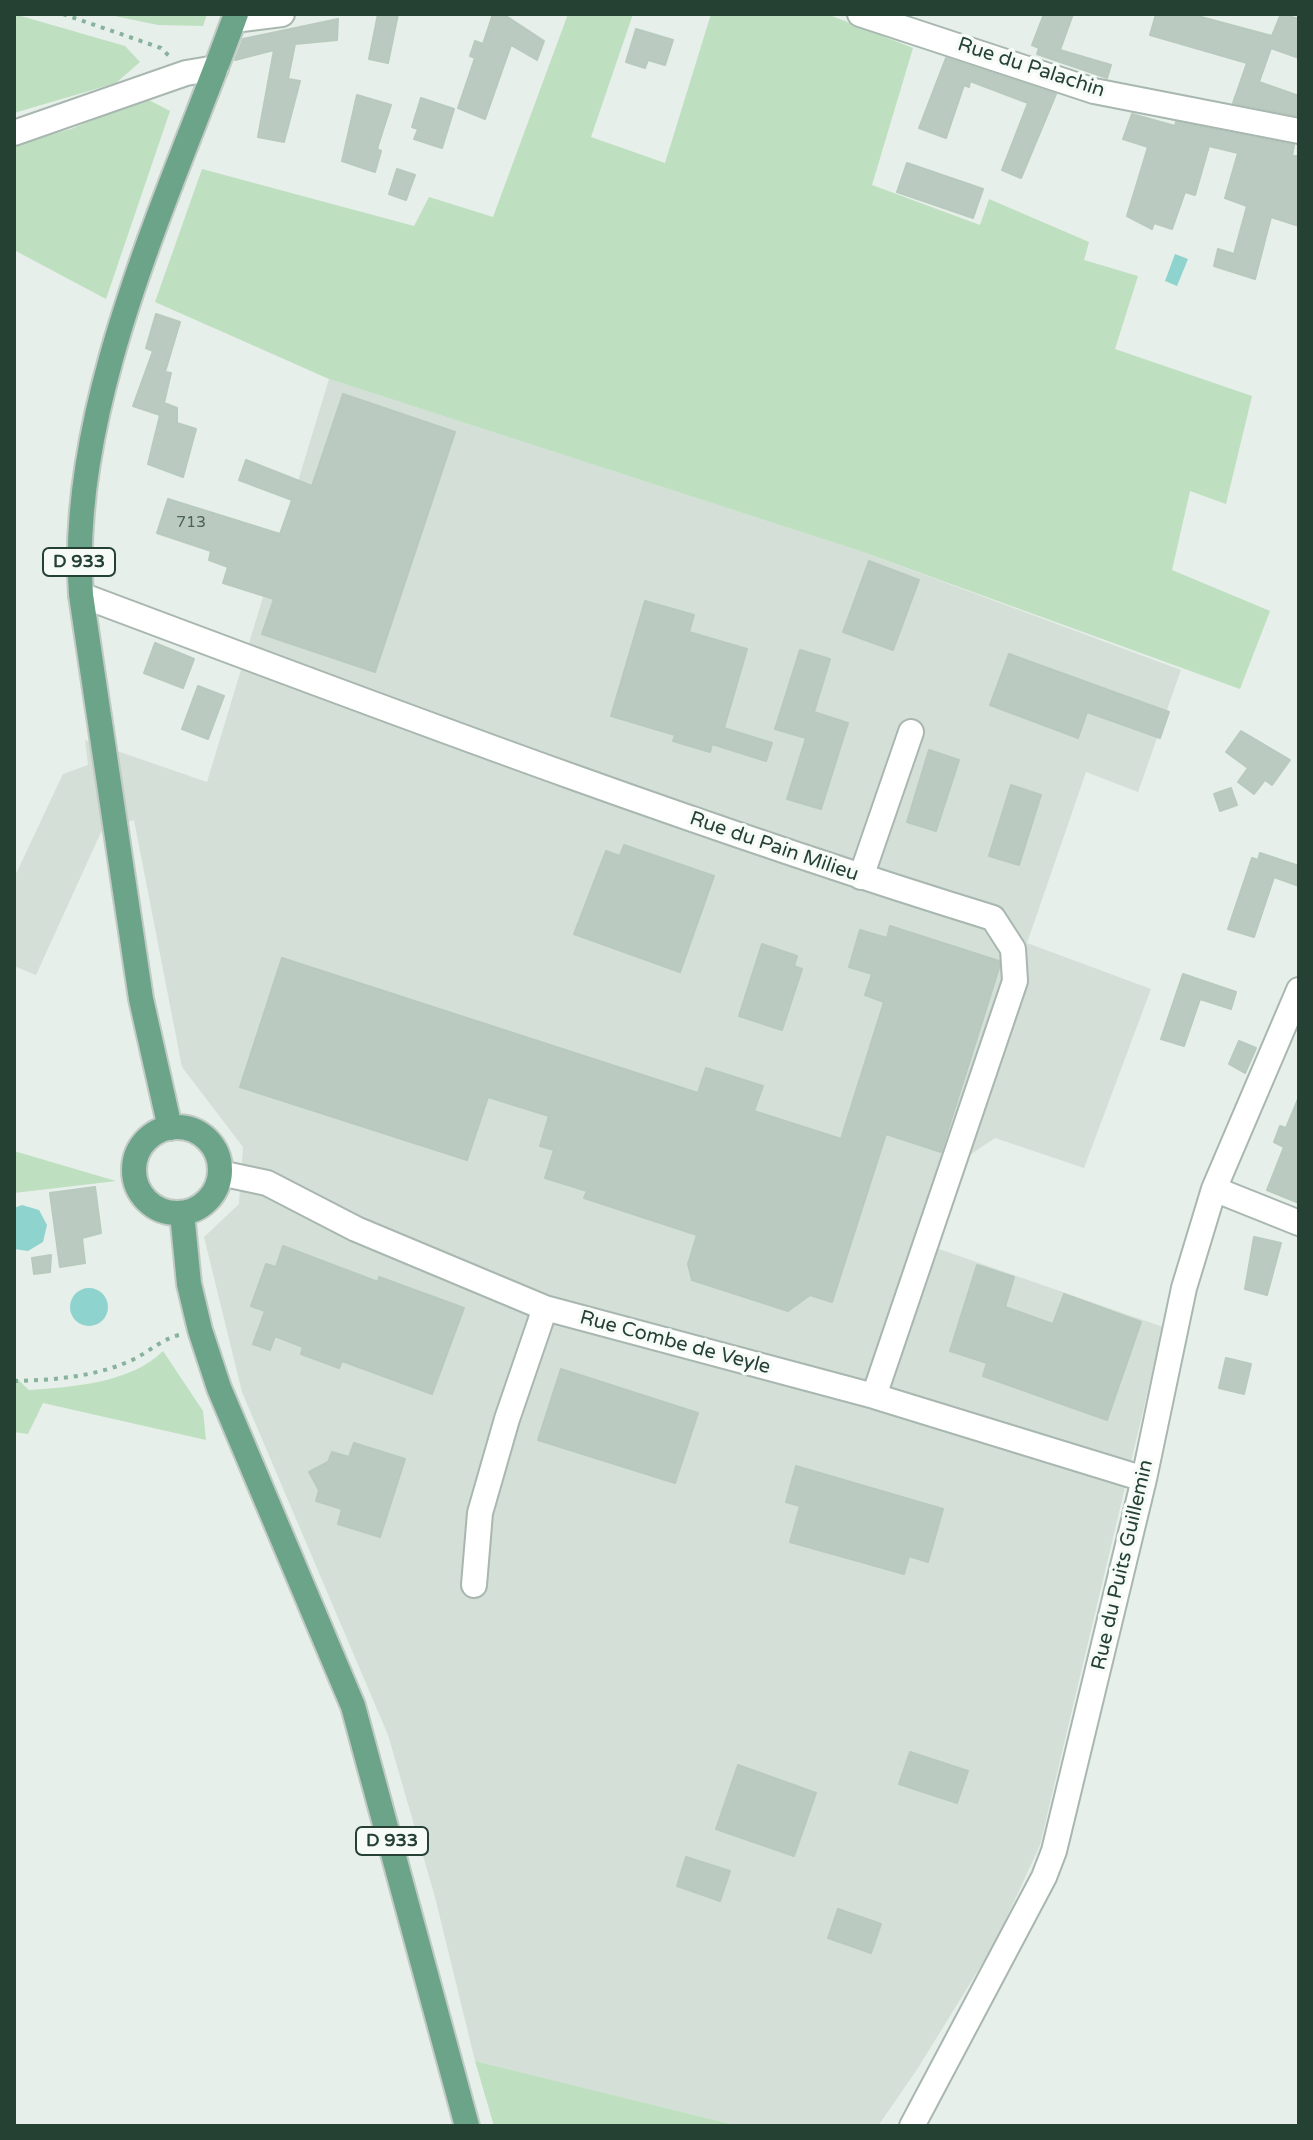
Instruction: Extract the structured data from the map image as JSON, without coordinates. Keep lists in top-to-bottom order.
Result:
{
  "streets": {
    "main road": ["D 933"],
    "street": [
      "Rue du Palachin",
      "Rue du Pain Milieu",
      "Rue Combe de Veyle",
      "Rue du Puits Guillemin"
    ]
  },
  "crossings": [
    ["D 933", "Rue du Pain Milieu"],
    ["D 933", "Rue Combe de Veyle"],
    ["Rue du Pain Milieu", "Rue Combe de Veyle"],
    ["Rue Combe de Veyle", "Rue du Puits Guillemin"]
  ],
  "house_numbers": ["713"]
}
